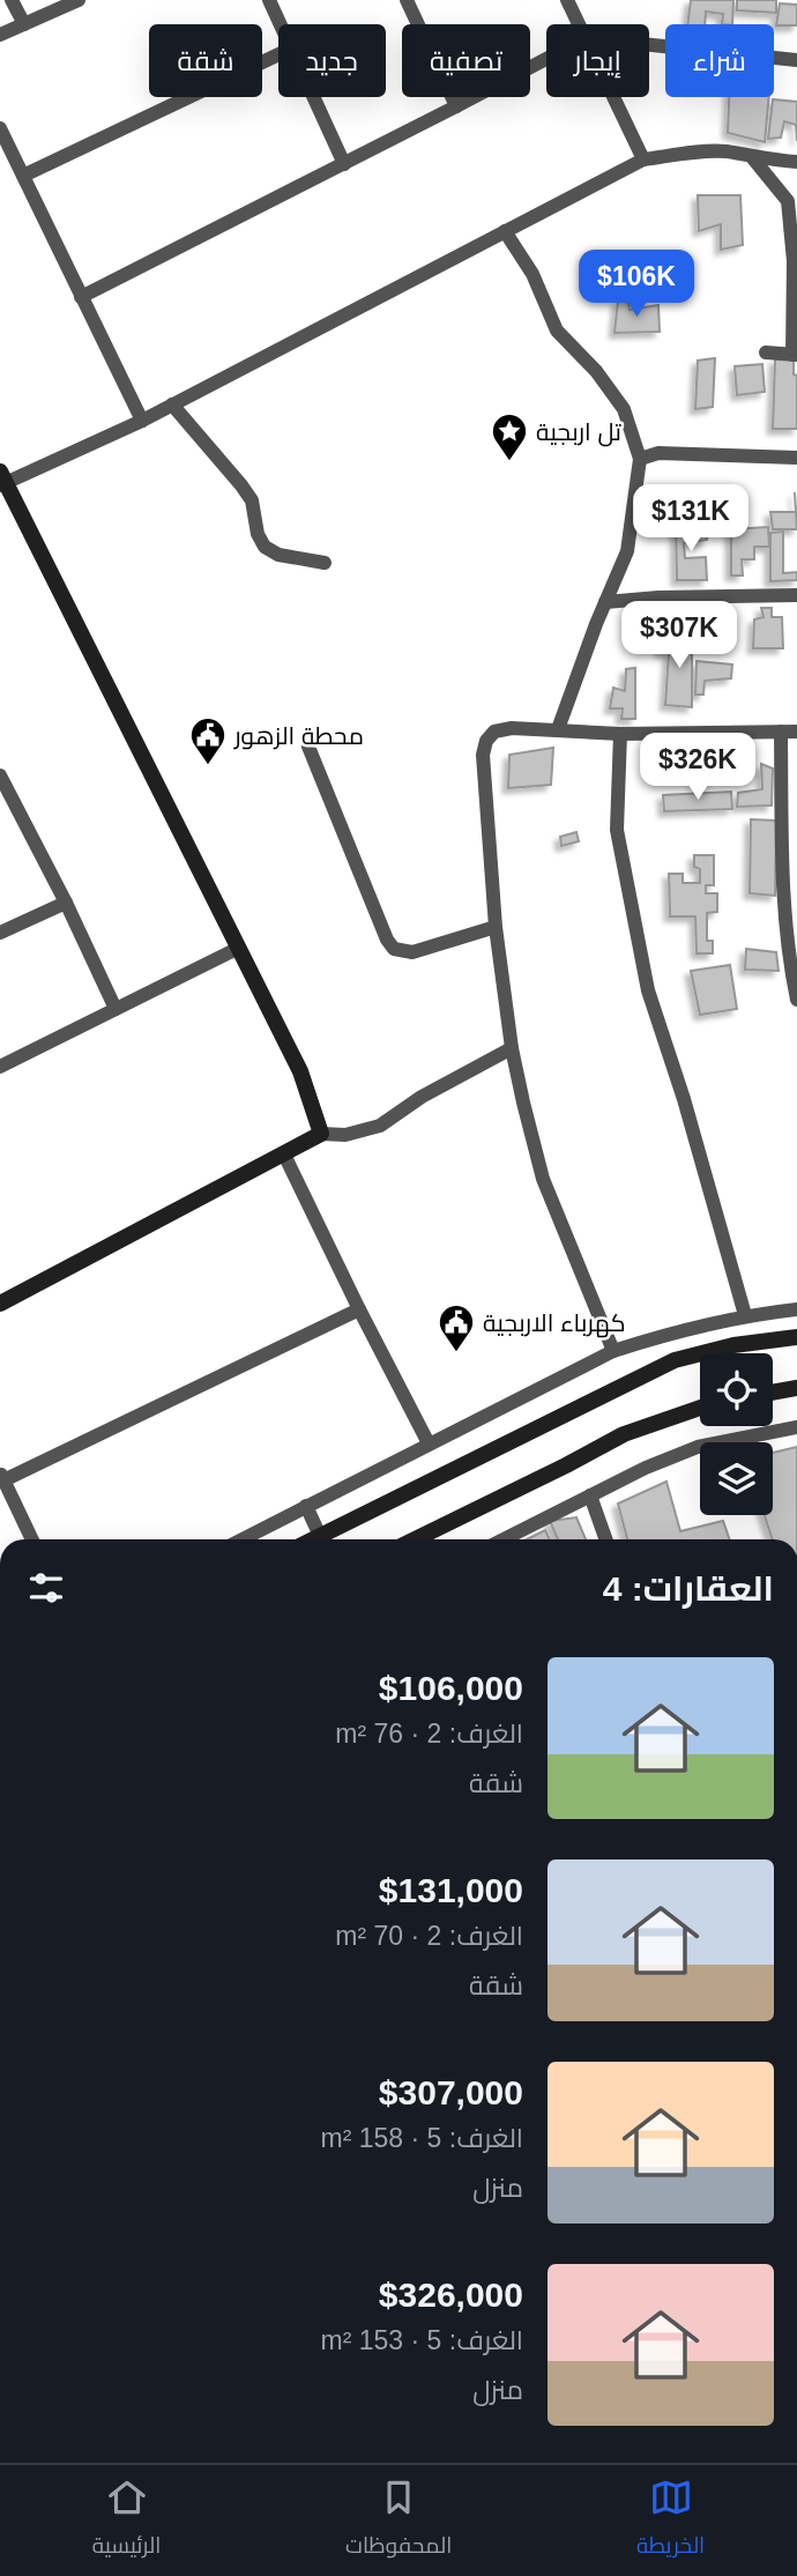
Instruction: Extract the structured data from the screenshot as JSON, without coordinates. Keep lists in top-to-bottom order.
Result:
{
  "places": {
    "place": ["تل اربجية"],
    "public building": ["محطة الزهور", "كهرباء الاربجية"]
  },
  "page": {
    "chip": [
      "شراء",
      "إيجار",
      "تصفية",
      "جديد",
      "شقة"
    ],
    "price": [
      "$106K",
      "$131K",
      "$307K",
      "$326K"
    ],
    "heading": "العقارات: 4",
    "list": [
      {
        "name": "$106,000",
        "note": "الغرف: 2 · 76 m² · شقة"
      },
      {
        "name": "$131,000",
        "note": "الغرف: 2 · 70 m² · شقة"
      },
      {
        "name": "$307,000",
        "note": "الغرف: 5 · 158 m² · منزل"
      },
      {
        "name": "$326,000",
        "note": "الغرف: 5 · 153 m² · منزل"
      }
    ],
    "tabs": ["الخريطة", "المحفوظات", "الرئيسية"]
  }
}
